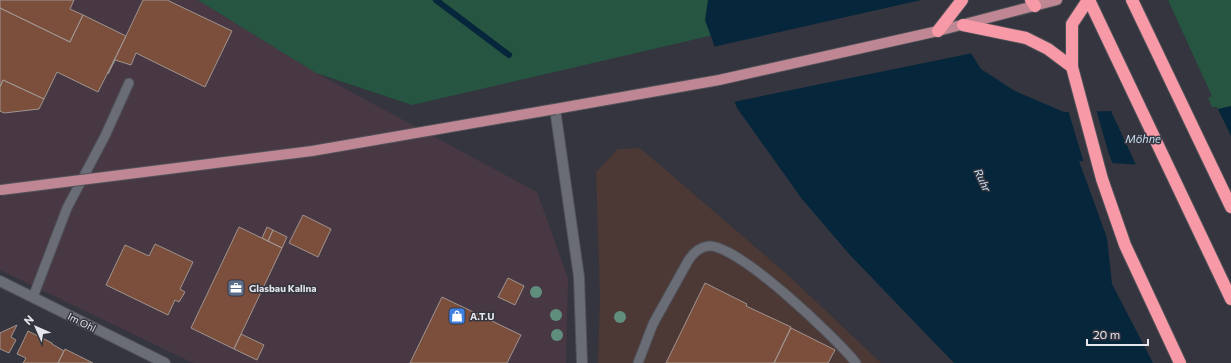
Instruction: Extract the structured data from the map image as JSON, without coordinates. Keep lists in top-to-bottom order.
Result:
{
  "streets": {
    "street": ["Im Ohl"]
  },
  "water": ["Möhne", "Ruhr"],
  "places": {
    "office": ["Glasbau Kalina"],
    "shop": ["A.T.U"]
  },
  "scale_bar": "20 m",
  "north": "top left"
}
